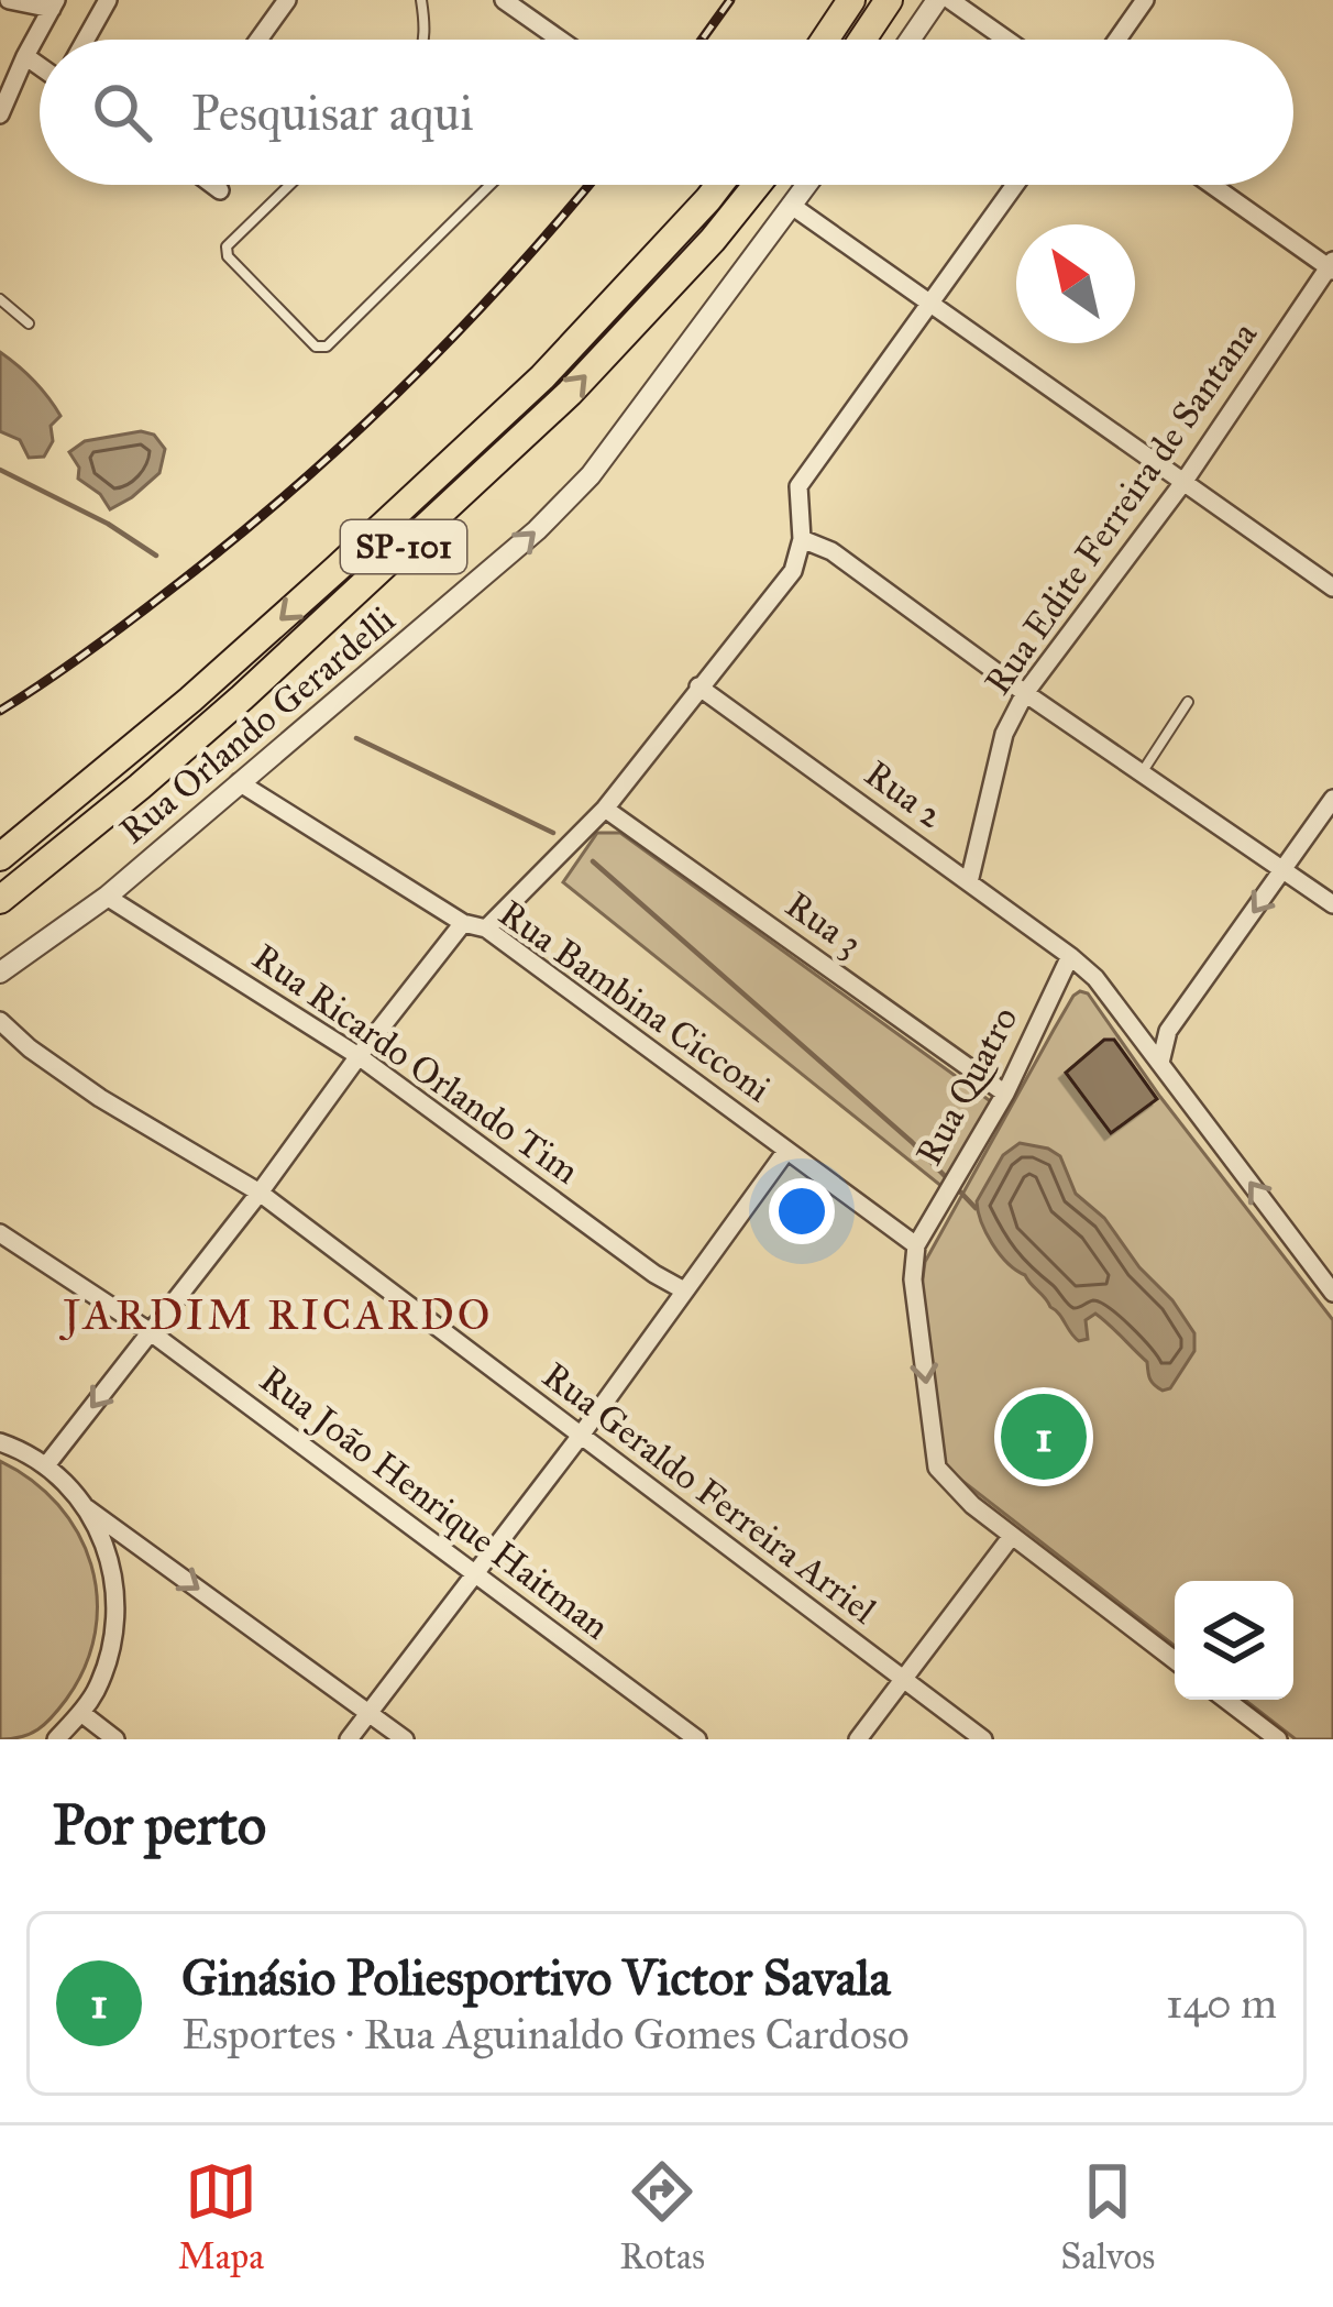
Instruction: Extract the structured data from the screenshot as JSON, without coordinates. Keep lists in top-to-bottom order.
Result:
{
  "streets": {
    "highway": ["SP-101"],
    "street": [
      "Rua Edite Ferreira de Santana",
      "Rua Orlando Gerardelli",
      "Rua 2",
      "Rua 3",
      "Rua Bambina Cicconi",
      "Rua Ricardo Orlando Tim",
      "Rua Quatro",
      "Rua Geraldo Ferreira Arriel",
      "Rua João Henrique Haitman"
    ]
  },
  "crossings": [
    ["Rua Edite Ferreira de Santana", "Rua 2"],
    ["Rua Orlando Gerardelli", "Rua Bambina Cicconi"],
    ["Rua Orlando Gerardelli", "Rua Ricardo Orlando Tim"],
    ["Rua 2", "Rua Quatro"],
    ["Rua 3", "Rua Quatro"],
    ["Rua Bambina Cicconi", "Rua Quatro"]
  ],
  "one_way": ["Rua Orlando Gerardelli"],
  "districts": ["JARDIM RICARDO"],
  "north": "top left",
  "page": {
    "search": "Pesquisar aqui",
    "pins": "1",
    "heading": "Por perto",
    "list": [
      {
        "mark": "1",
        "name": "Ginásio Poliesportivo Victor Savala",
        "note": "Esportes · Rua Aguinaldo Gomes Cardoso",
        "value": "140 m"
      }
    ],
    "nav": ["Mapa", "Rotas", "Salvos"]
  }
}
